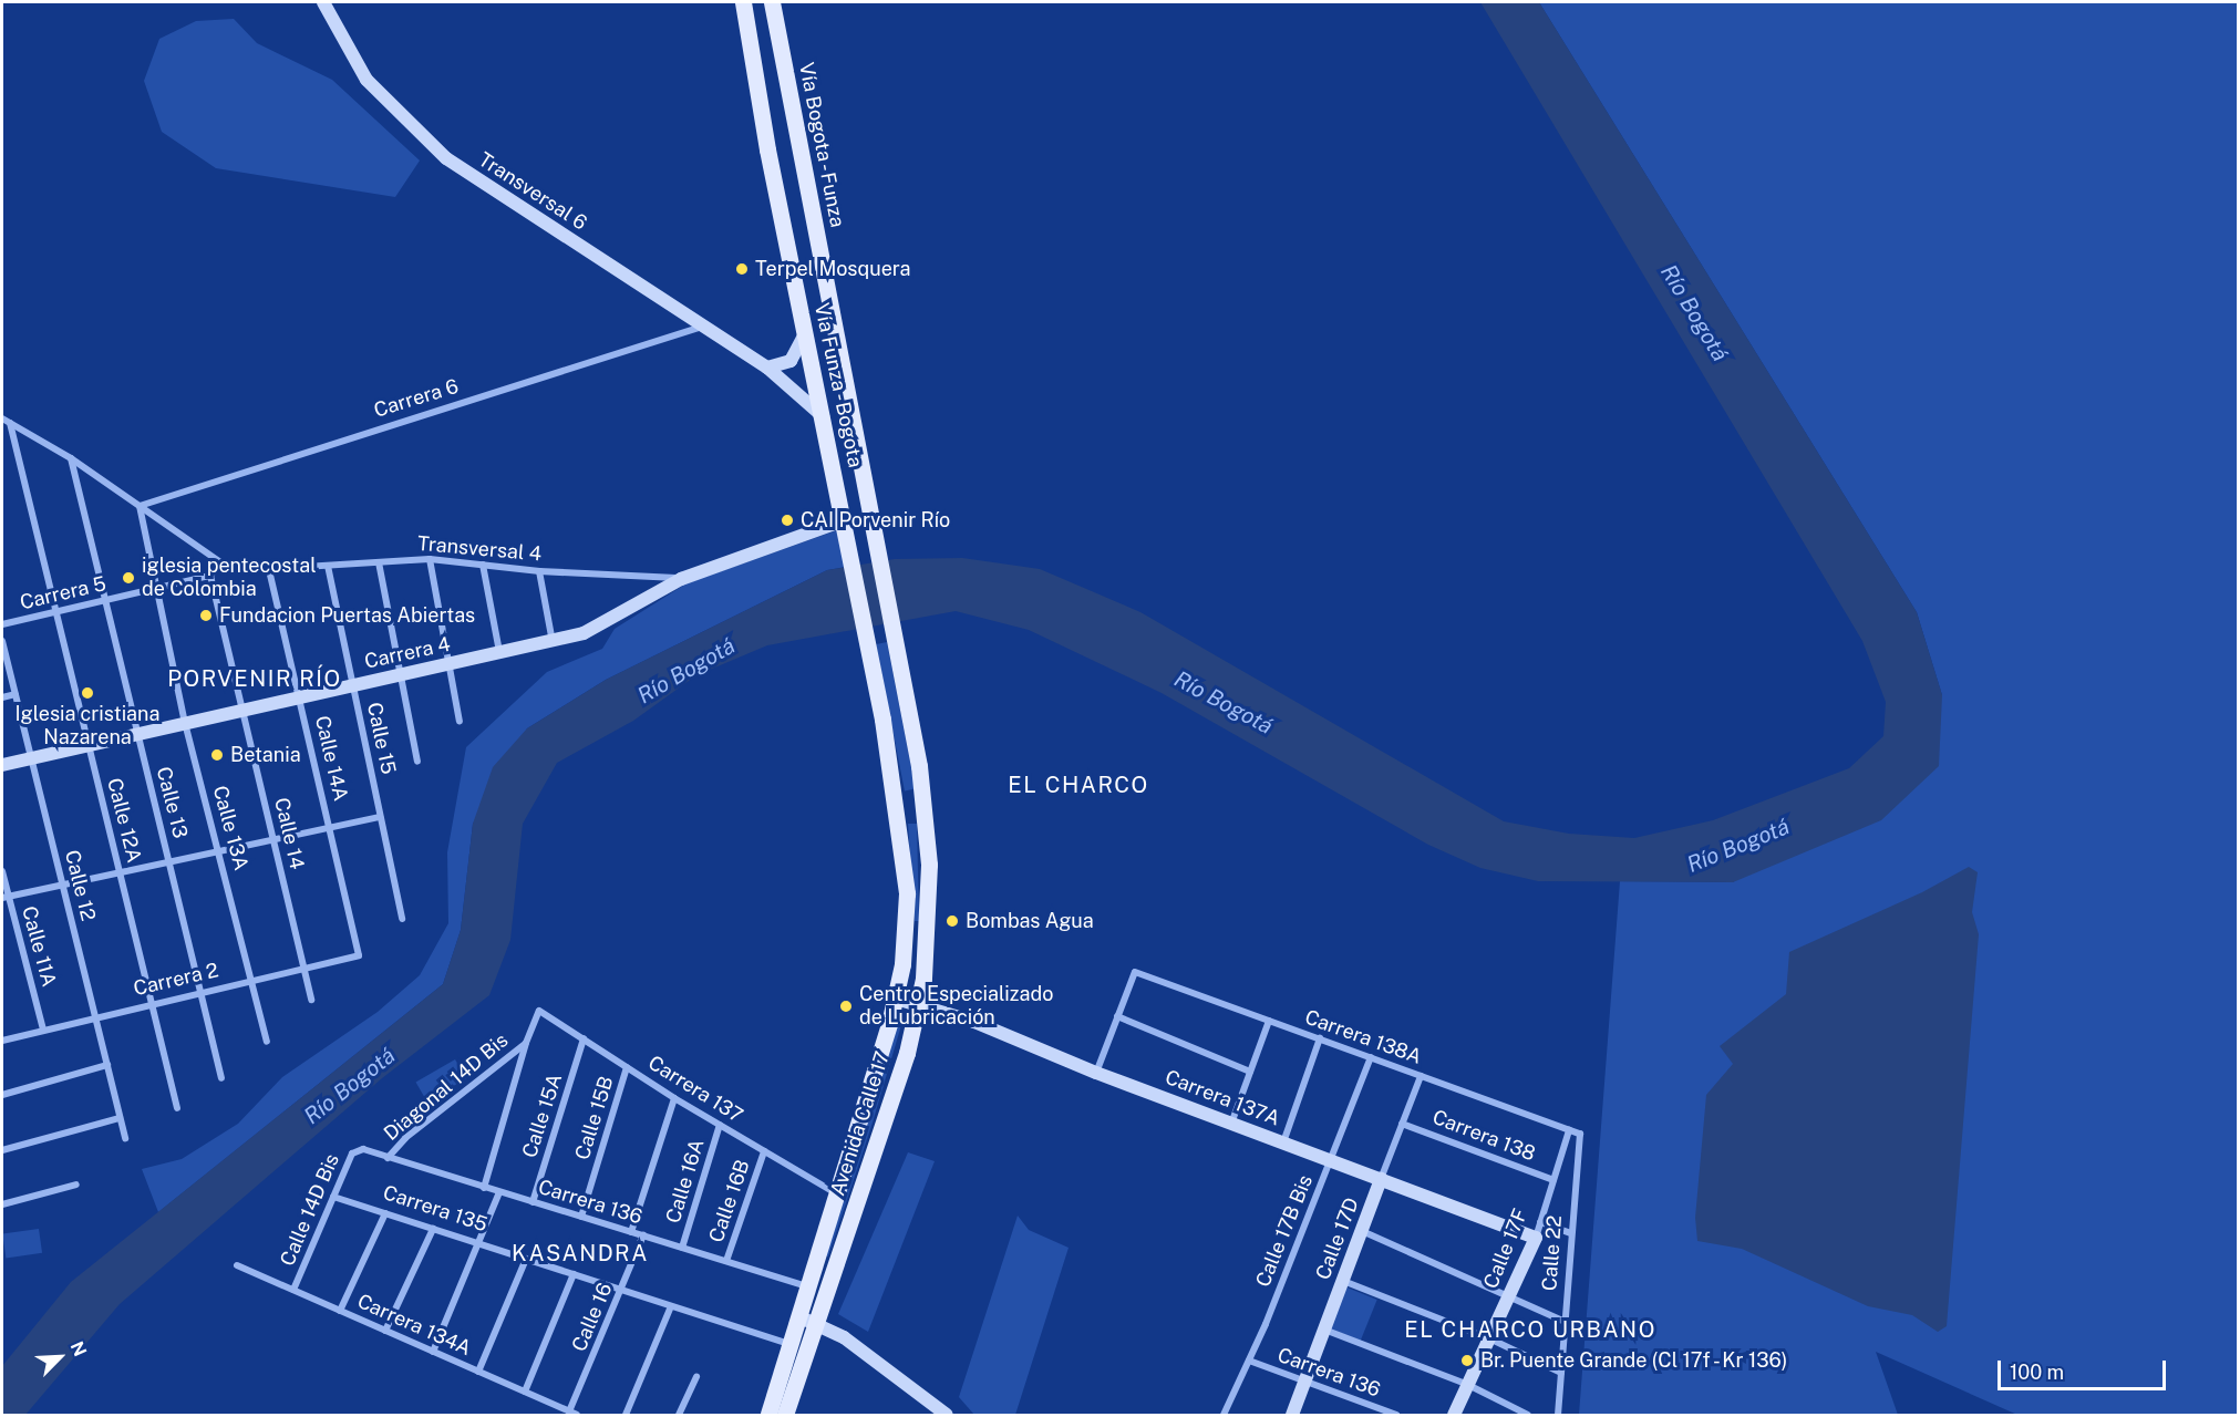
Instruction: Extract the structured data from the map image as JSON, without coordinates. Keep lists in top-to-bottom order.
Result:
{
  "streets": {
    "main road": ["Vía Bogota - Funza", "Vía Funza - Bogota", "Avenida Calle 17"],
    "street": [
      "Transversal 6",
      "Carrera 6",
      "Transversal 4",
      "Carrera 5",
      "Carrera 4",
      "Calle 15",
      "Calle 14A",
      "Calle 13",
      "Calle 12A",
      "Calle 13A",
      "Calle 14",
      "Calle 12",
      "Calle 11A",
      "Carrera 2",
      "Carrera 138A",
      "Diagonal 14D Bis",
      "Carrera 137",
      "Carrera 137A",
      "Calle 15A",
      "Calle 15B",
      "Carrera 138",
      "Calle 16A",
      "Calle 16B",
      "Carrera 136",
      "Carrera 135",
      "Calle 14D Bis",
      "Calle 17B Bis",
      "Calle 17D",
      "Calle 17F",
      "Calle 22",
      "Calle 16",
      "Carrera 134A"
    ]
  },
  "crossings": [
    ["Vía Bogota - Funza", "Avenida Calle 17"],
    ["Transversal 6", "Vía Funza - Bogota"],
    ["Transversal 6", "Carrera 6"],
    ["Vía Funza - Bogota", "Carrera 4"],
    ["Vía Funza - Bogota", "Avenida Calle 17"],
    ["Carrera 6", "Transversal 4"],
    ["Carrera 6", "Calle 13A"],
    ["Transversal 4", "Carrera 4"],
    ["Transversal 4", "Calle 15"],
    ["Transversal 4", "Calle 14A"],
    ["Transversal 4", "Calle 13"],
    ["Transversal 4", "Calle 12A"],
    ["Transversal 4", "Calle 13A"],
    ["Carrera 5", "Calle 13"],
    ["Carrera 5", "Calle 12A"],
    ["Carrera 5", "Calle 13A"],
    ["Carrera 5", "Calle 14"],
    ["Carrera 4", "Calle 15"],
    ["Carrera 4", "Calle 14A"],
    ["Carrera 4", "Calle 13"],
    ["Carrera 4", "Calle 12A"],
    ["Carrera 4", "Calle 13A"],
    ["Carrera 4", "Calle 14"],
    ["Carrera 4", "Calle 12"],
    ["Calle 14A", "Carrera 2"],
    ["Calle 13", "Carrera 2"],
    ["Calle 12A", "Carrera 2"],
    ["Calle 13A", "Carrera 2"],
    ["Calle 14", "Carrera 2"],
    ["Calle 12", "Carrera 2"],
    ["Calle 11A", "Carrera 2"],
    ["Carrera 138A", "Calle 17B Bis"],
    ["Carrera 138A", "Calle 17D"],
    ["Carrera 138A", "Calle 17F"],
    ["Carrera 138A", "Calle 22"],
    ["Diagonal 14D Bis", "Carrera 137"],
    ["Diagonal 14D Bis", "Carrera 136"],
    ["Carrera 137", "Calle 15A"],
    ["Carrera 137", "Calle 15B"],
    ["Carrera 137", "Avenida Calle 17"],
    ["Carrera 137", "Calle 16A"],
    ["Carrera 137", "Calle 16B"],
    ["Carrera 137A", "Avenida Calle 17"],
    ["Carrera 137A", "Calle 17B Bis"],
    ["Carrera 137A", "Calle 17D"],
    ["Carrera 137A", "Calle 17F"],
    ["Calle 15A", "Carrera 136"],
    ["Calle 15B", "Carrera 136"],
    ["Avenida Calle 17", "Carrera 136"],
    ["Avenida Calle 17", "Carrera 135"],
    ["Carrera 138", "Calle 17D"],
    ["Carrera 138", "Calle 17F"],
    ["Calle 16A", "Carrera 136"],
    ["Calle 16B", "Carrera 136"],
    ["Carrera 136", "Calle 14D Bis"],
    ["Carrera 136", "Calle 17B Bis"],
    ["Carrera 136", "Calle 17D"],
    ["Carrera 136", "Calle 16"],
    ["Carrera 135", "Calle 14D Bis"],
    ["Carrera 135", "Calle 16"],
    ["Calle 14D Bis", "Carrera 134A"],
    ["Calle 16", "Carrera 134A"]
  ],
  "districts": [
    "PORVENIR RÍO",
    "EL CHARCO",
    "KASANDRA",
    "EL CHARCO URBANO"
  ],
  "water": ["Río Bogotá"],
  "places": [
    "Terpel Mosquera",
    "CAI Porvenir Río",
    "iglesia pentecostal de Colombia",
    "Fundacion Puertas Abiertas",
    "Iglesia cristiana Nazarena",
    "Betania",
    "Bombas Agua",
    "Centro Especializado de Lubricación",
    "Br. Puente Grande (Cl 17f - Kr 136)"
  ],
  "scale_bar": "100 m",
  "north": "top right"
}
